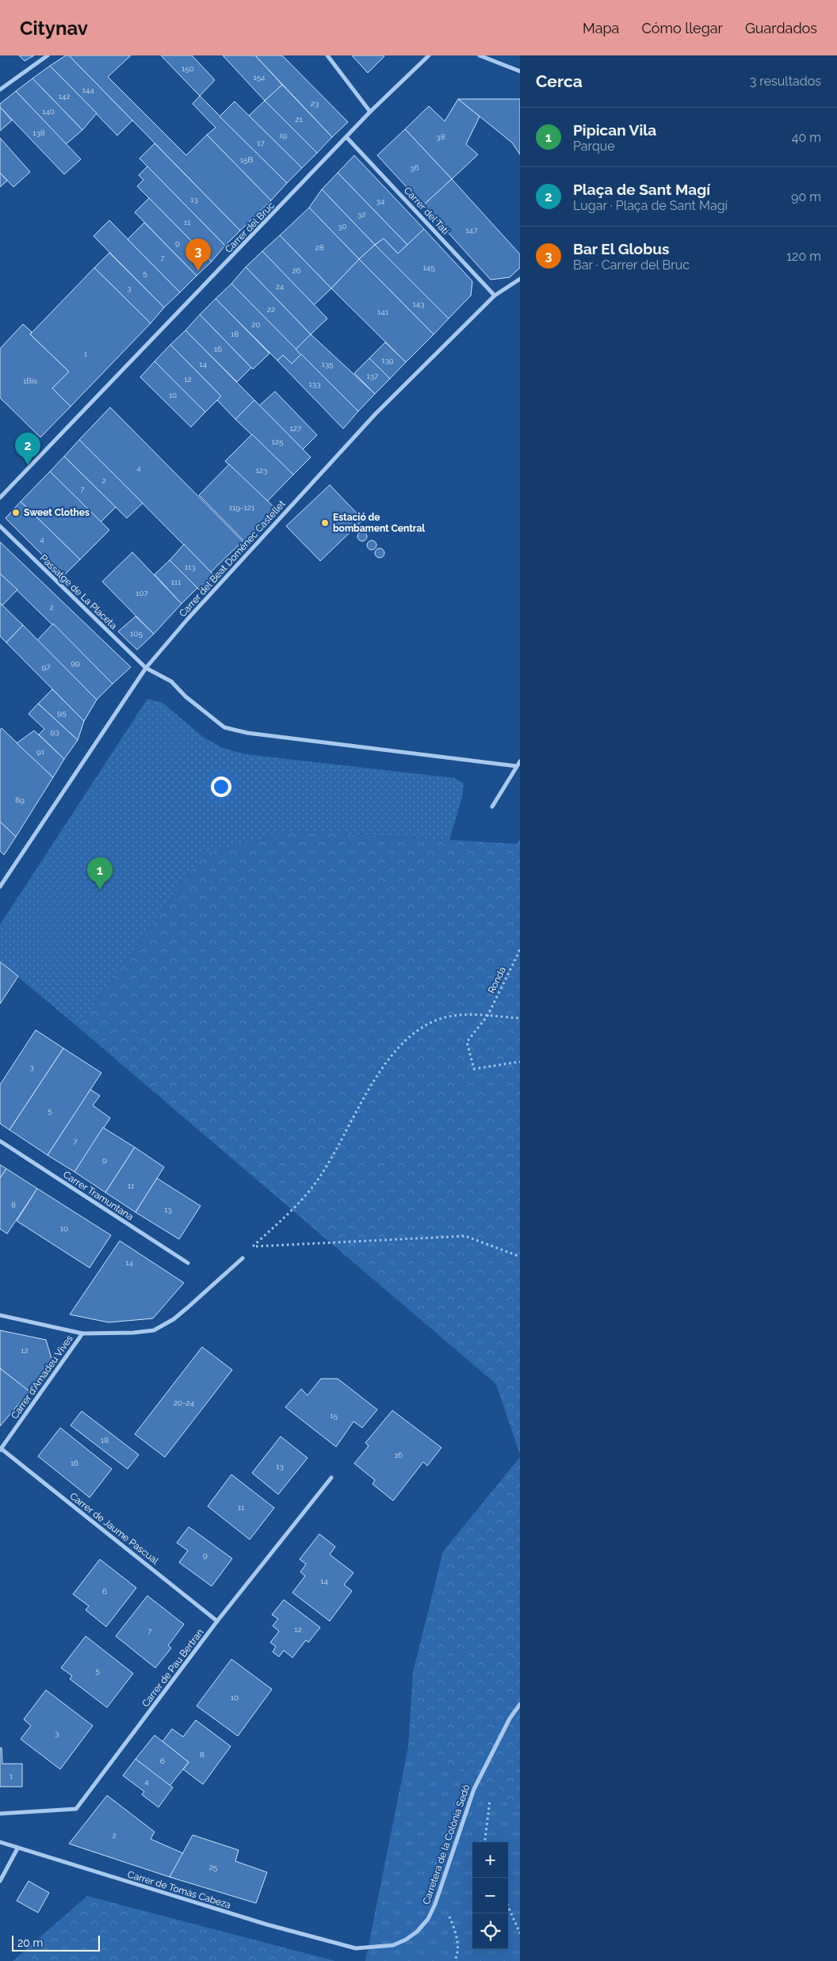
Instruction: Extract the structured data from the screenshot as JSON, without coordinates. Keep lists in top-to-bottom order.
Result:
{
  "streets": {
    "street": [
      "Carrer del Tatí",
      "Carrer del Bruc",
      "Carrer del Beat Doménec Castellet",
      "Passatge de La Placeta",
      "Carrer Tramuntana",
      "Carrer d'Amadeu Vives",
      "Carrer de Jaume Pascual",
      "Carrer de Pau Bertran",
      "Carretera de la Colònia Sedó",
      "Carrer de Tomàs Cabeza"
    ],
    "path": ["Ronda"]
  },
  "crossings": [
    ["Carrer del Tatí", "Carrer del Bruc"],
    ["Carrer del Tatí", "Carrer del Beat Doménec Castellet"],
    ["Carrer del Beat Doménec Castellet", "Passatge de La Placeta"],
    ["Carrer d'Amadeu Vives", "Carrer de Jaume Pascual"],
    ["Carrer de Jaume Pascual", "Carrer de Pau Bertran"],
    ["Carretera de la Colònia Sedó", "Carrer de Tomàs Cabeza"]
  ],
  "places": ["Sweet Clothes", "Estació de bombament Central"],
  "house_numbers": [
    "150",
    "154",
    "144",
    "142",
    "23",
    "140",
    "21",
    "138",
    "19",
    "38",
    "17",
    "15B",
    "36",
    "13",
    "34",
    "32",
    "11",
    "30",
    "147",
    "9",
    "28",
    "7",
    "145",
    "26",
    "5",
    "24",
    "3",
    "143",
    "22",
    "141",
    "20",
    "18",
    "16",
    "1",
    "139",
    "14",
    "135",
    "137",
    "12",
    "1Bis",
    "133",
    "10",
    "127",
    "125",
    "4",
    "123",
    "2",
    "7",
    "119-121",
    "4",
    "113",
    "111",
    "107",
    "2",
    "105",
    "99",
    "97",
    "95",
    "93",
    "91",
    "89",
    "3",
    "5",
    "7",
    "9",
    "11",
    "8",
    "13",
    "10",
    "14",
    "12",
    "20-24",
    "15",
    "18",
    "16",
    "16",
    "13",
    "11",
    "9",
    "14",
    "6",
    "12",
    "7",
    "5",
    "10",
    "3",
    "8",
    "6",
    "1",
    "4",
    "2",
    "25"
  ],
  "scale_bar": "20 m",
  "page": {
    "header": "Citynav",
    "nav": ["Mapa", "Cómo llegar", "Guardados"],
    "heading": ["Cerca", "3 resultados"],
    "list": [
      {
        "mark": "1",
        "name": "Pipican Vila",
        "note": "Parque",
        "value": "40 m"
      },
      {
        "mark": "2",
        "name": "Plaça de Sant Magí",
        "note": "Lugar · Plaça de Sant Magí",
        "value": "90 m"
      },
      {
        "mark": "3",
        "name": "Bar El Globus",
        "note": "Bar · Carrer del Bruc",
        "value": "120 m"
      }
    ],
    "pins": ["3", "2", "1"],
    "map_buttons": ["+", "−"],
    "scale": "20 m"
  }
}
